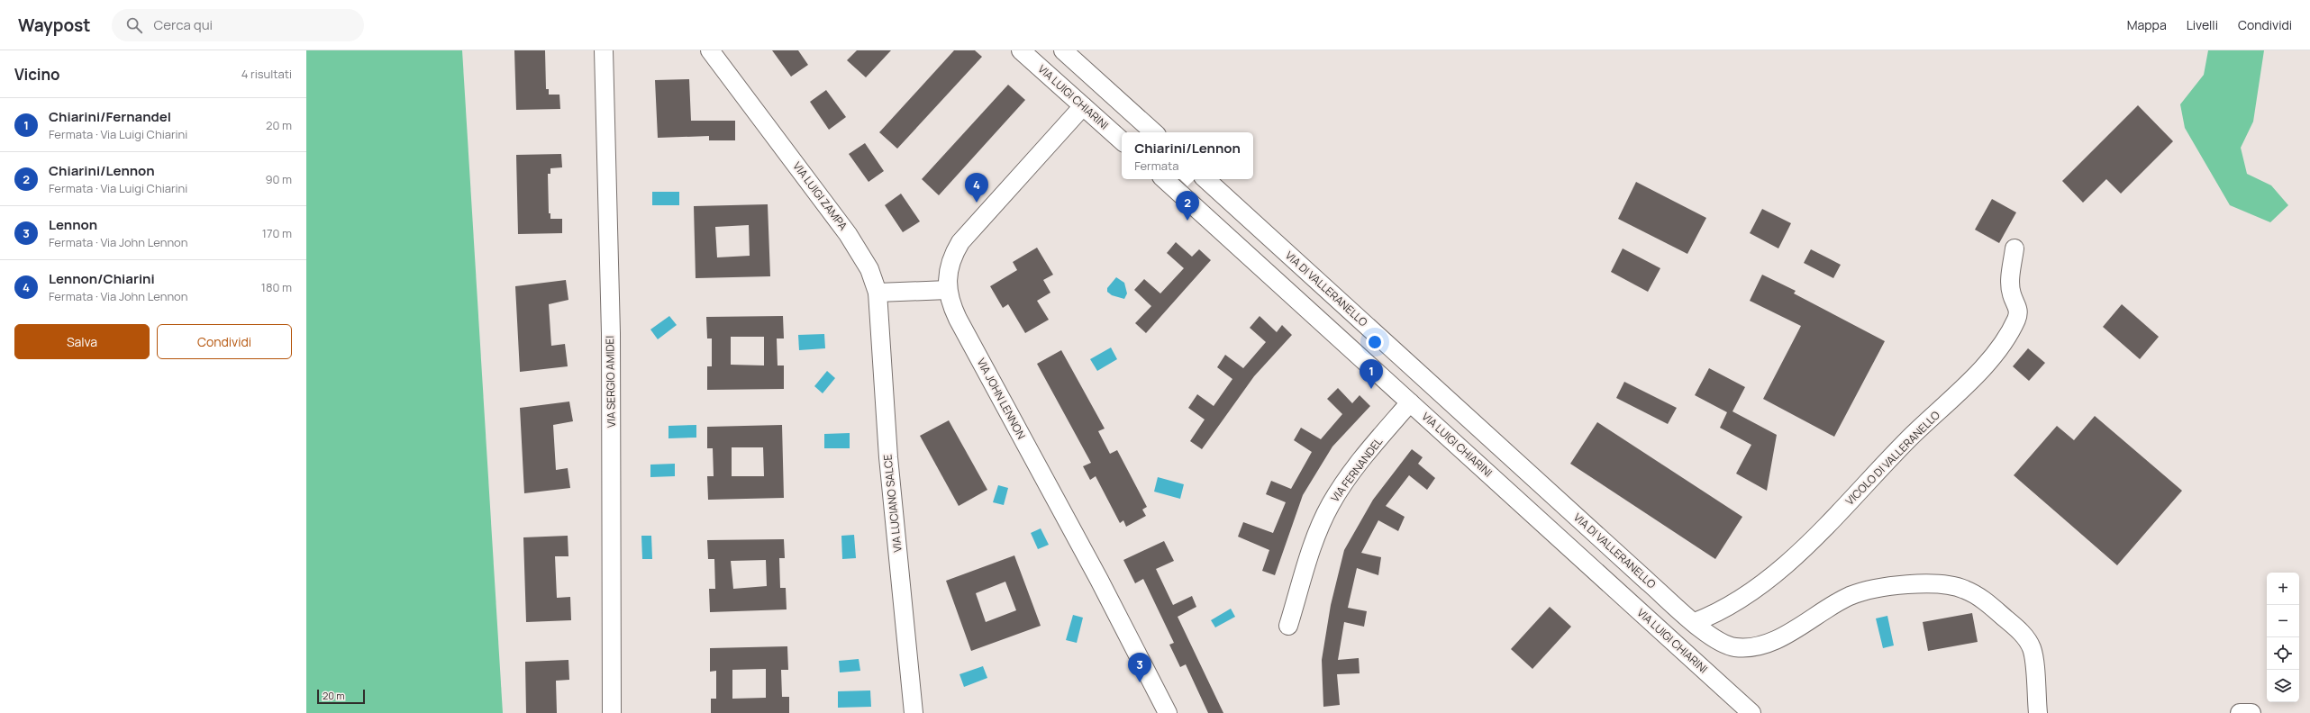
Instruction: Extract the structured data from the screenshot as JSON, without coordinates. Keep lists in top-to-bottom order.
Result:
{
  "streets": {
    "street": [
      "VIA LUIGI CHIARINI",
      "VIA LUIGI ZAMPA",
      "VIA DI VALLERANELLO",
      "VIA SERGIO AMIDEI",
      "VIA JOHN LENNON",
      "VICOLO DI VALLERANELLO",
      "VIA FERNANDEL",
      "VIA LUCIANO SALCE"
    ]
  },
  "crossings": [
    ["VIA LUIGI CHIARINI", "VIA JOHN LENNON"],
    ["VIA LUIGI CHIARINI", "VIA FERNANDEL"],
    ["VIA LUIGI ZAMPA", "VIA LUCIANO SALCE"],
    ["VIA DI VALLERANELLO", "VICOLO DI VALLERANELLO"]
  ],
  "scale_bar": "20 m",
  "page": {
    "header": "Waypost",
    "search": "Cerca qui",
    "nav": ["Mappa", "Livelli", "Condividi"],
    "heading": ["Vicino", "4 risultati"],
    "list": [
      {
        "mark": "1",
        "name": "Chiarini/Fernandel",
        "note": "Fermata · Via Luigi Chiarini",
        "value": "20 m"
      },
      {
        "mark": "2",
        "name": "Chiarini/Lennon",
        "note": "Fermata · Via Luigi Chiarini",
        "value": "90 m"
      },
      {
        "mark": "3",
        "name": "Lennon",
        "note": "Fermata · Via John Lennon",
        "value": "170 m"
      },
      {
        "mark": "4",
        "name": "Lennon/Chiarini",
        "note": "Fermata · Via John Lennon",
        "value": "180 m"
      }
    ],
    "popup": ["Chiarini/Lennon", "Fermata"],
    "pins": [
      "4",
      "2",
      "1",
      "3"
    ],
    "buttons": ["Salva", "Condividi"],
    "map_buttons": ["+", "−"],
    "scale": "20 m"
  }
}
